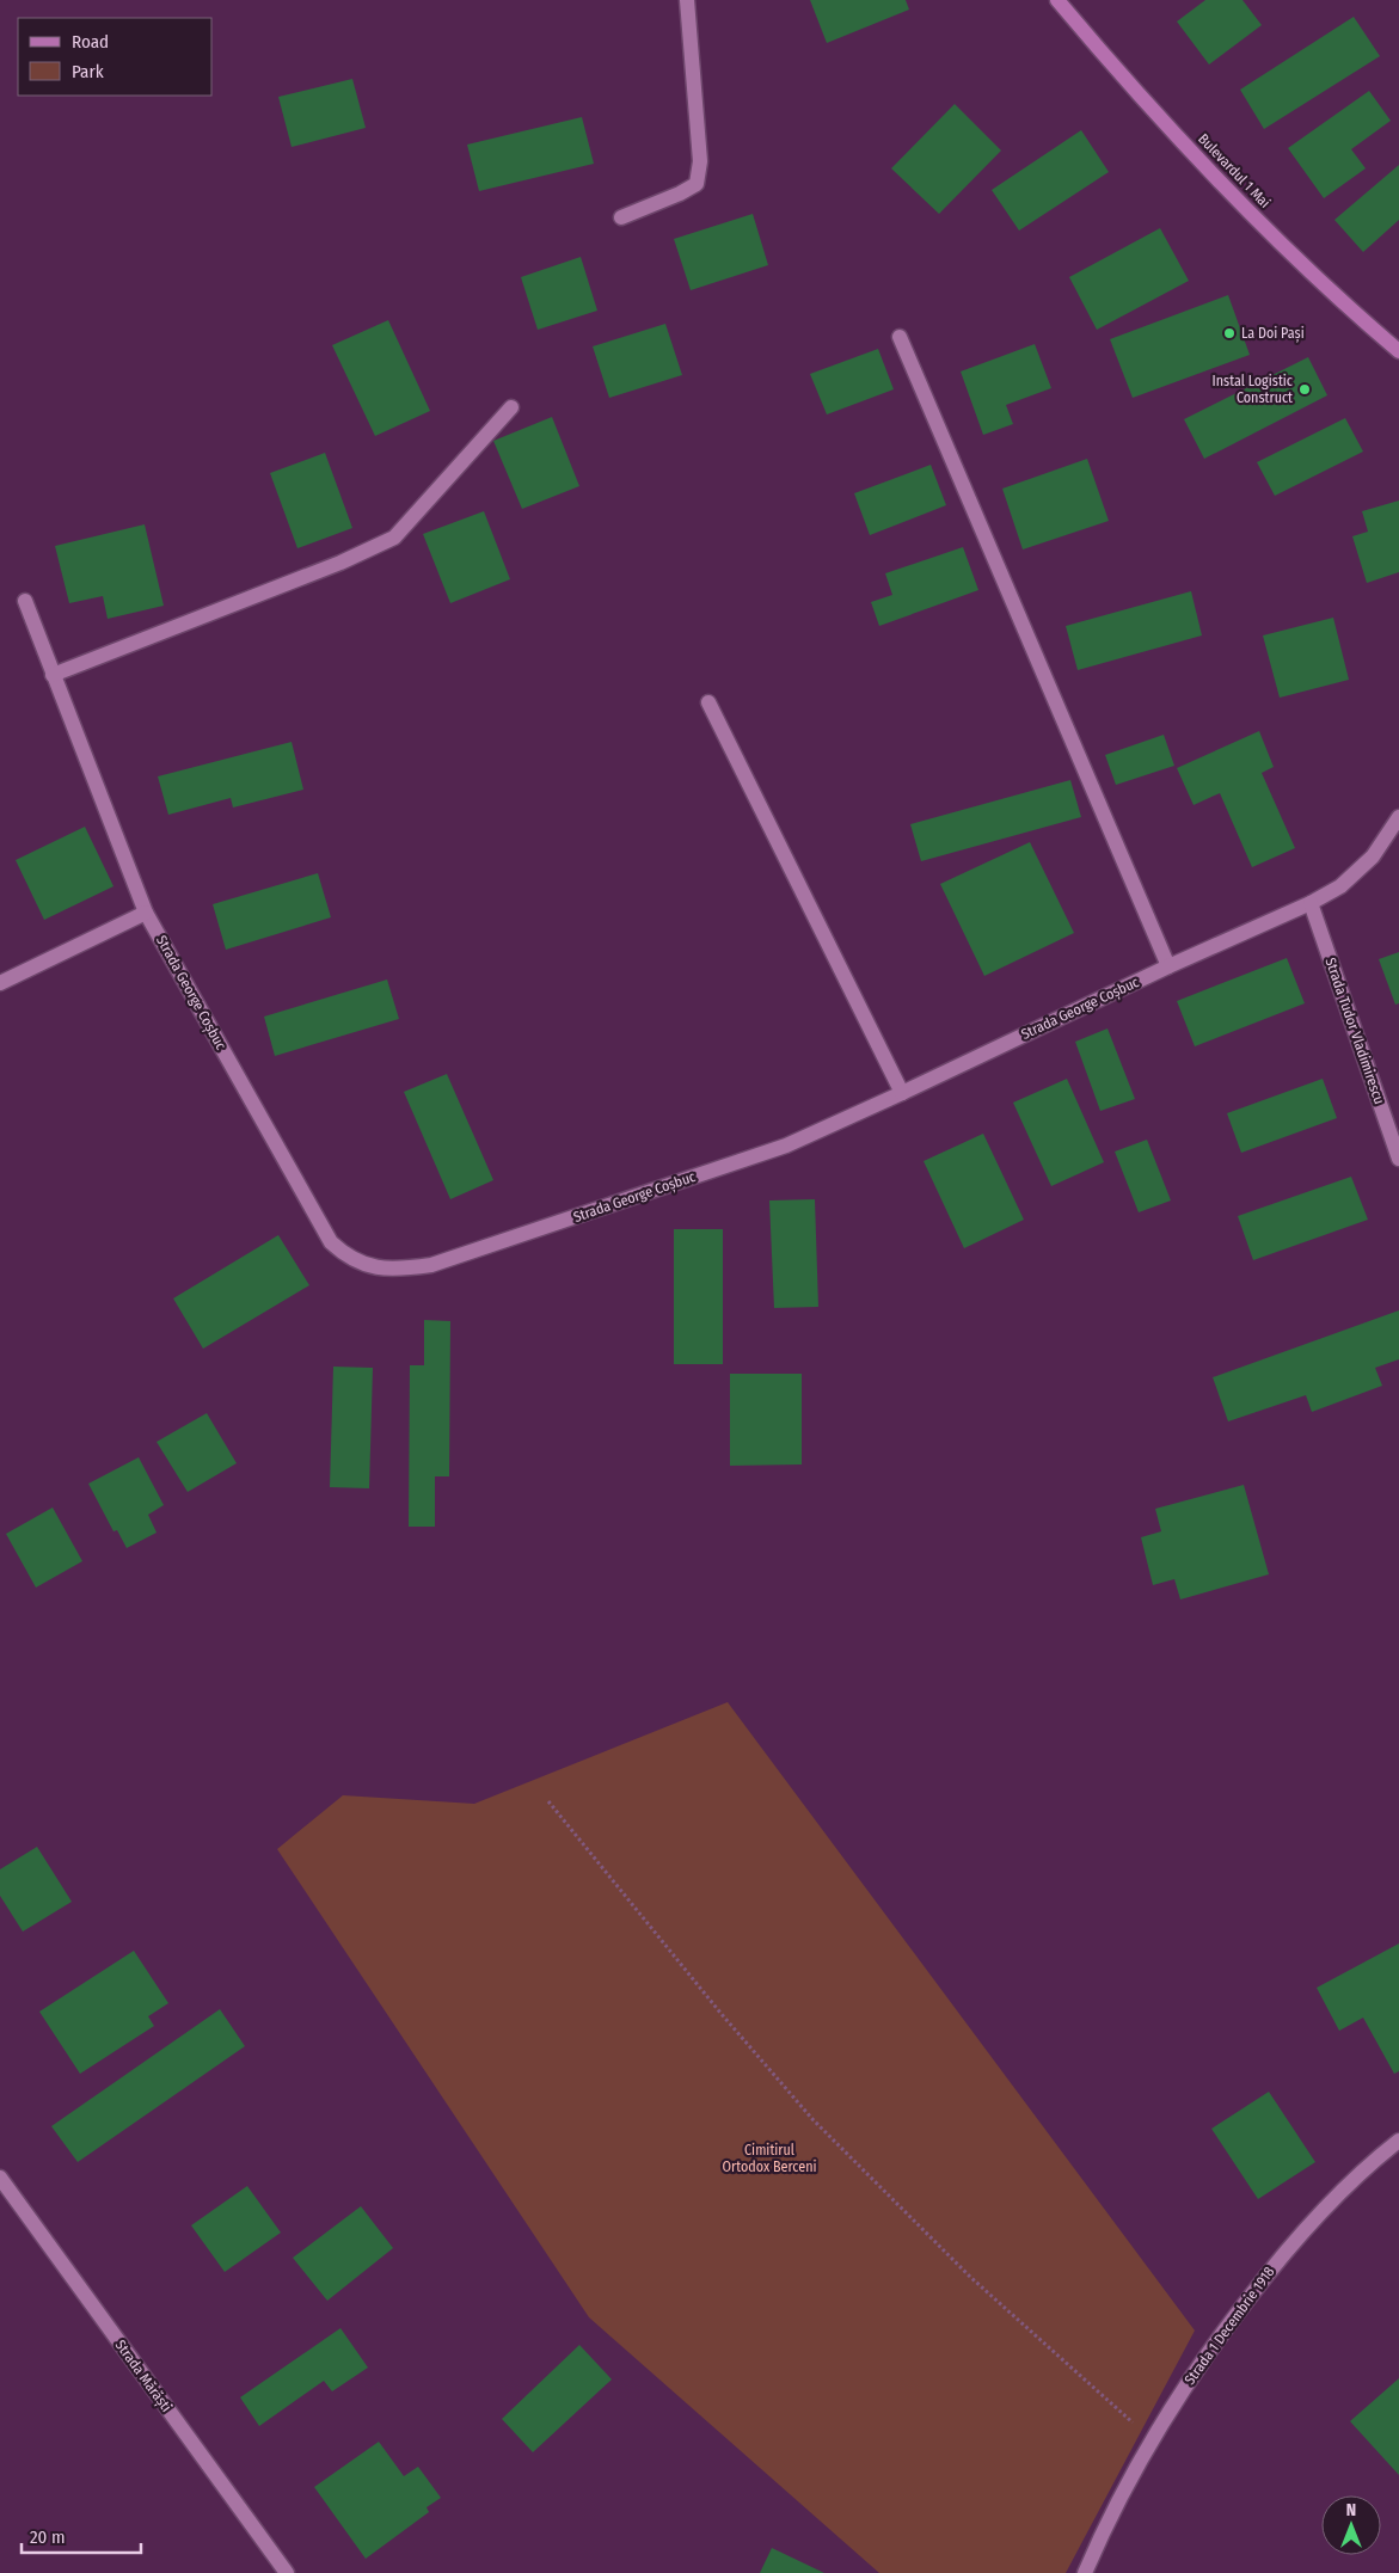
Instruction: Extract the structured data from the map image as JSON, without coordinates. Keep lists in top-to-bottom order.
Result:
{
  "streets": {
    "main road": ["Bulevardul 1 Mai"],
    "street": [
      "Strada George Coșbuc",
      "Strada Tudor Vladimirescu",
      "Strada 1 Decembrie 1918",
      "Strada Mărăști"
    ]
  },
  "crossings": [
    ["Strada George Coșbuc", "Strada Tudor Vladimirescu"]
  ],
  "parks": ["Cimitirul Ortodox Berceni"],
  "places": ["La Doi Pași", "Instal Logistic Construct"],
  "legend": ["Road", "Park"],
  "scale_bar": "20 m",
  "north": "top"
}
